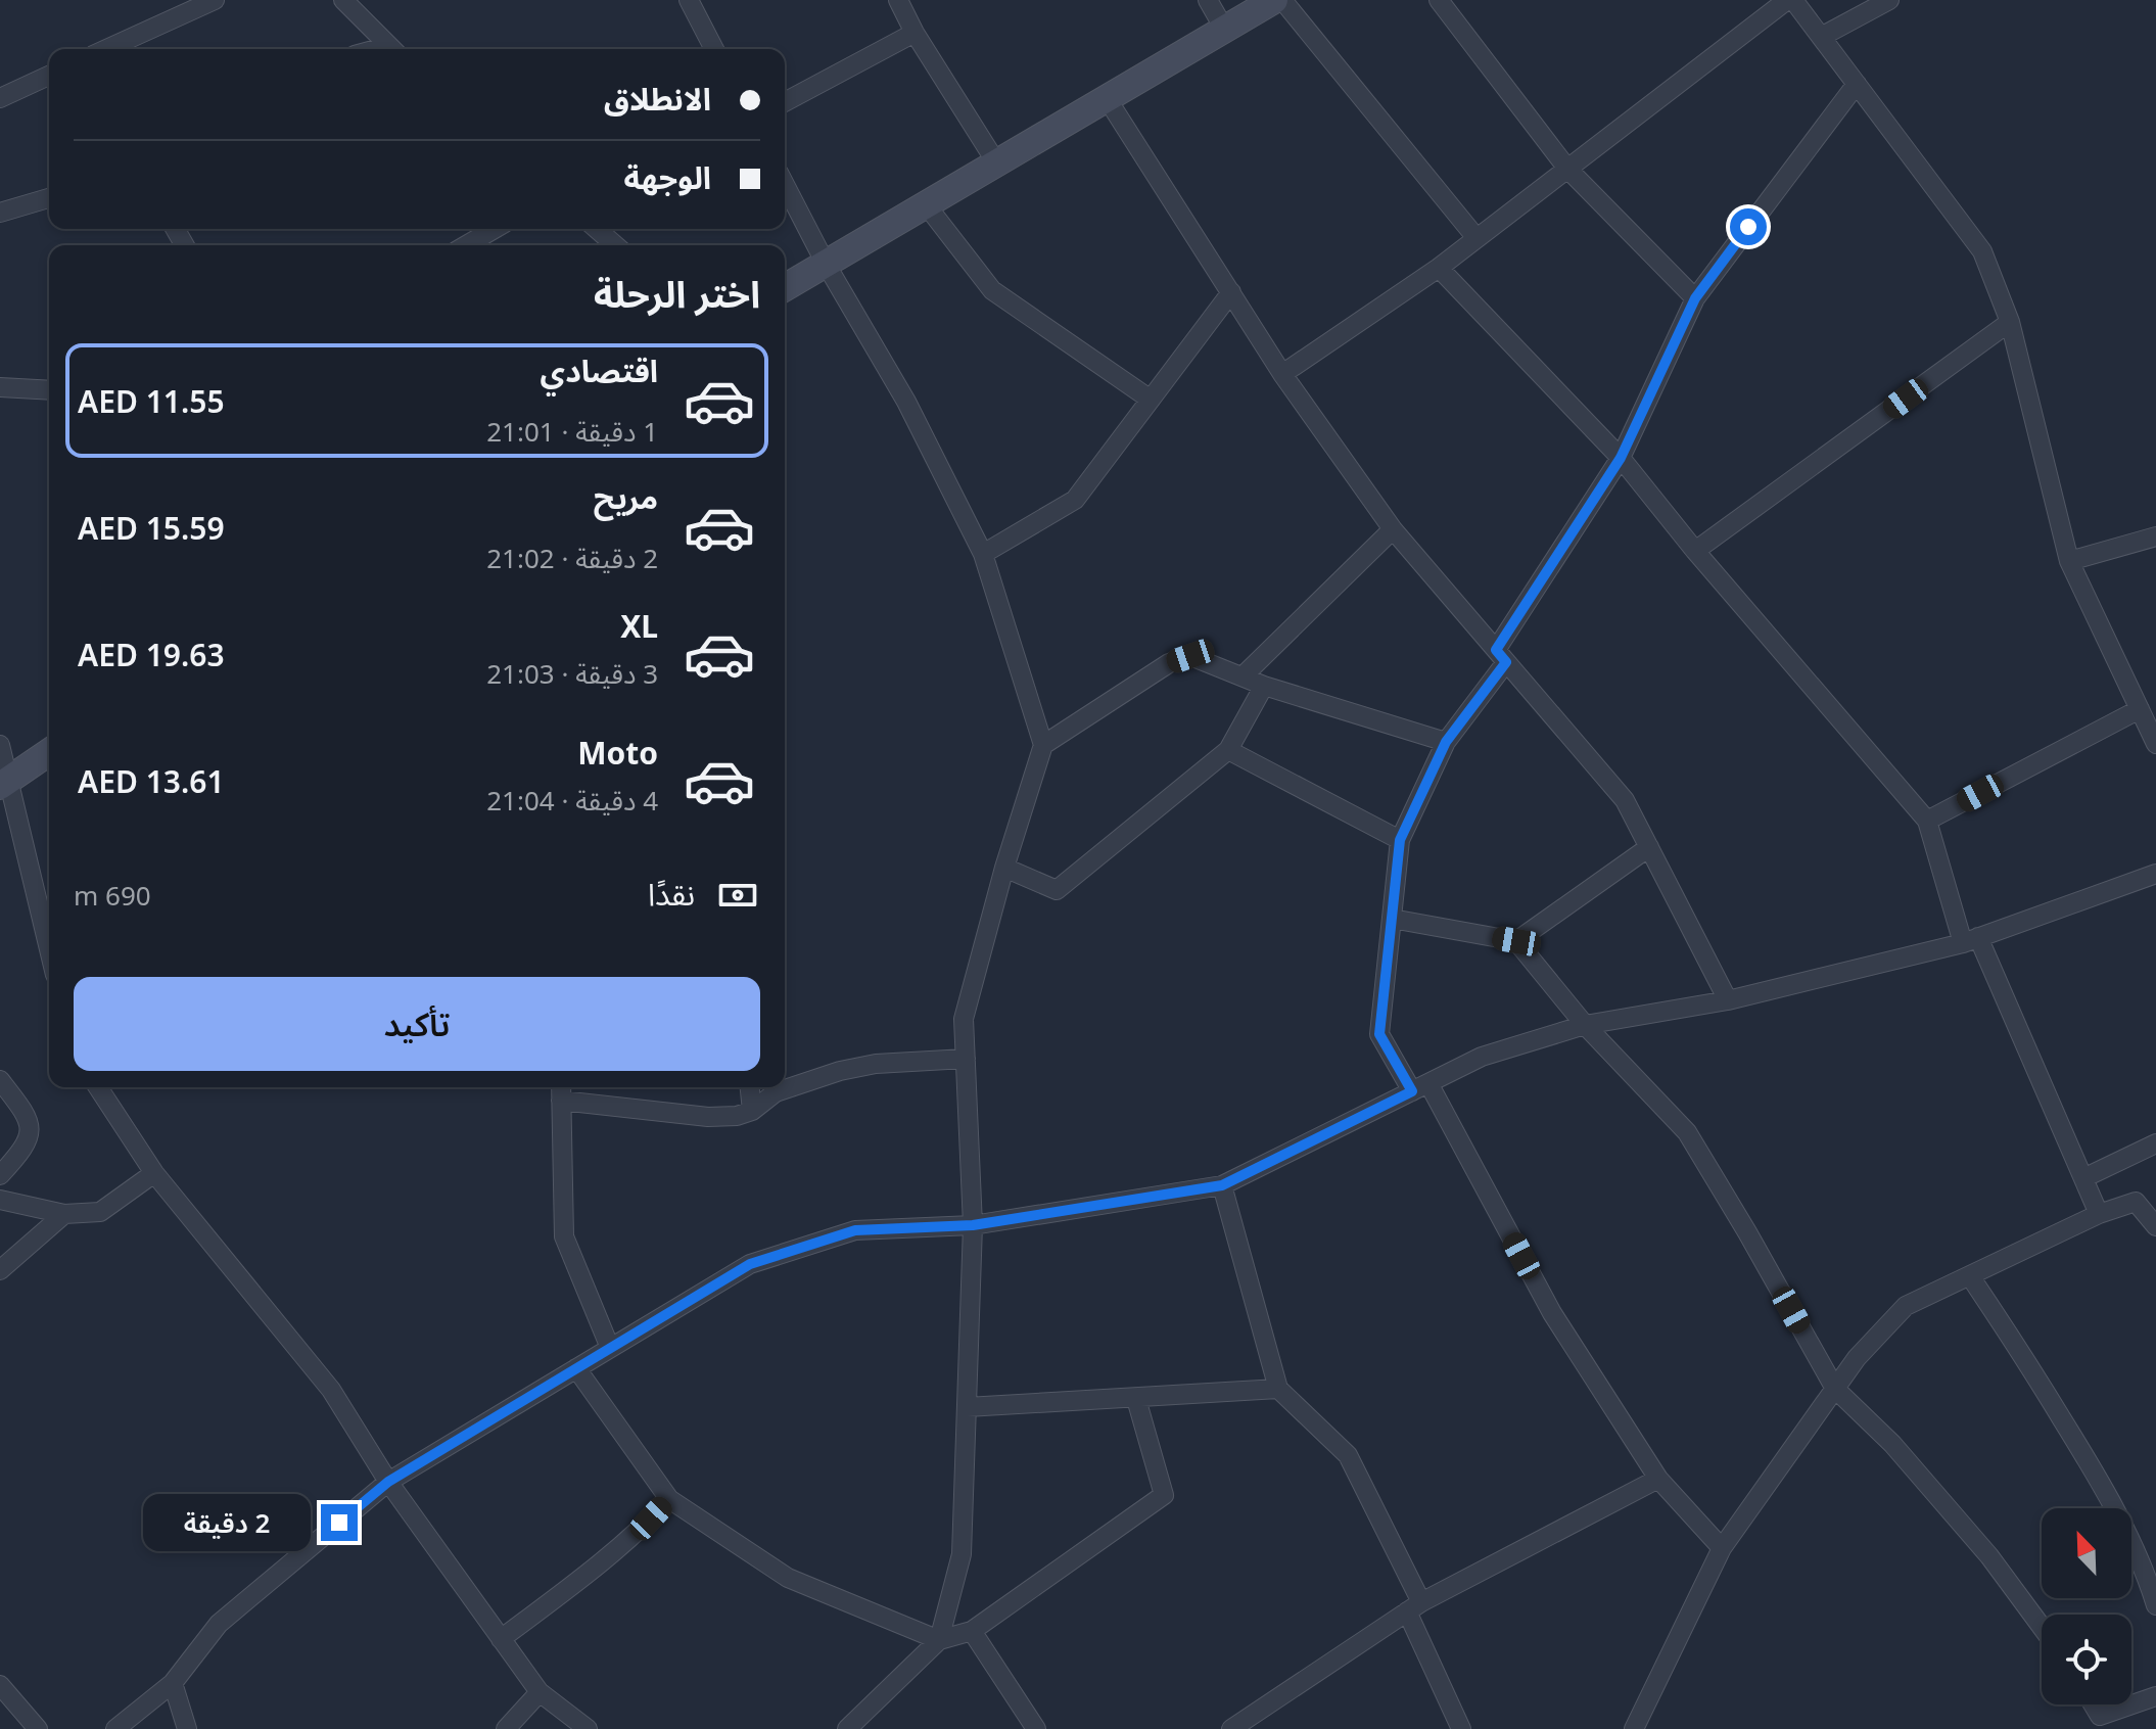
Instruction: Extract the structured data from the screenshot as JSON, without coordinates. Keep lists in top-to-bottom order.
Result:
{
  "north": "top left",
  "page": {
    "banner": ["الانطلاق", "الوجهة"],
    "heading": "اختر الرحلة",
    "list": [
      {
        "name": "اقتصادي",
        "note": "1 دقيقة · 21:01",
        "value": "AED 11.55"
      },
      {
        "name": "مريح",
        "note": "2 دقيقة · 21:02",
        "value": "AED 15.59"
      },
      {
        "name": "XL",
        "note": "3 دقيقة · 21:03",
        "value": "AED 19.63"
      },
      {
        "name": "Moto",
        "note": "4 دقيقة · 21:04",
        "value": "AED 13.61"
      }
    ],
    "pay": ["نقدًا", "690 m"],
    "buttons": "تأكيد",
    "bubble": "2 دقيقة"
  }
}
